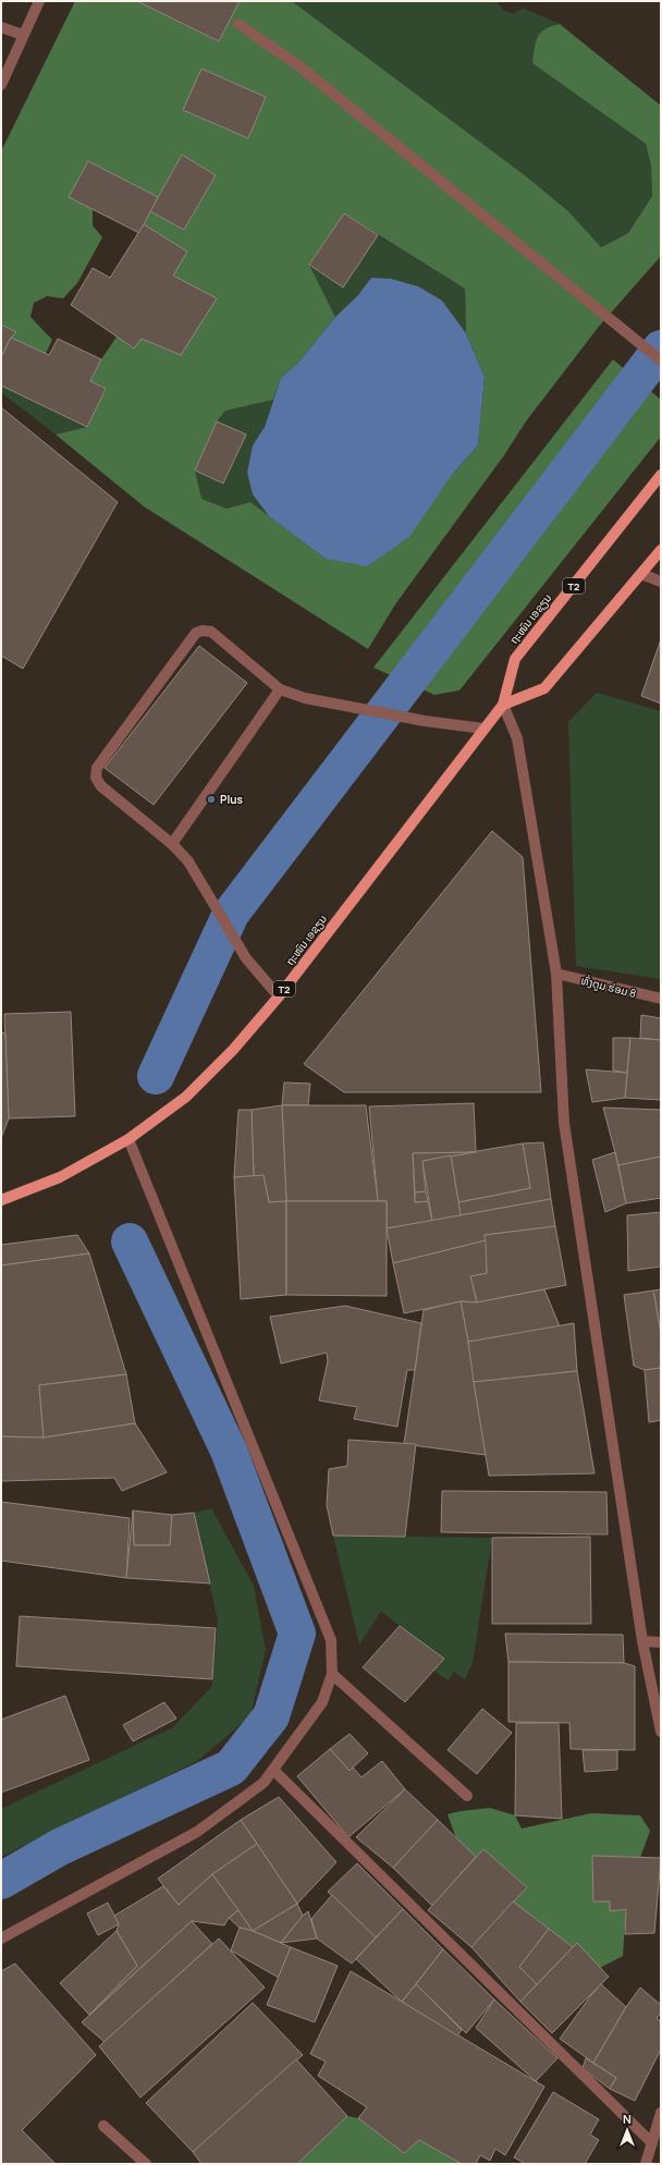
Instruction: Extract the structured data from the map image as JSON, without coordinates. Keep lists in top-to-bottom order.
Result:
{
  "streets": {
    "main road": ["T2", "ຖະໜົນ ເອຊຽນ"],
    "street": ["ທົ່ງຕູມ ຮ່ອມ 8"]
  },
  "places": ["Plus"],
  "north": "top"
}
